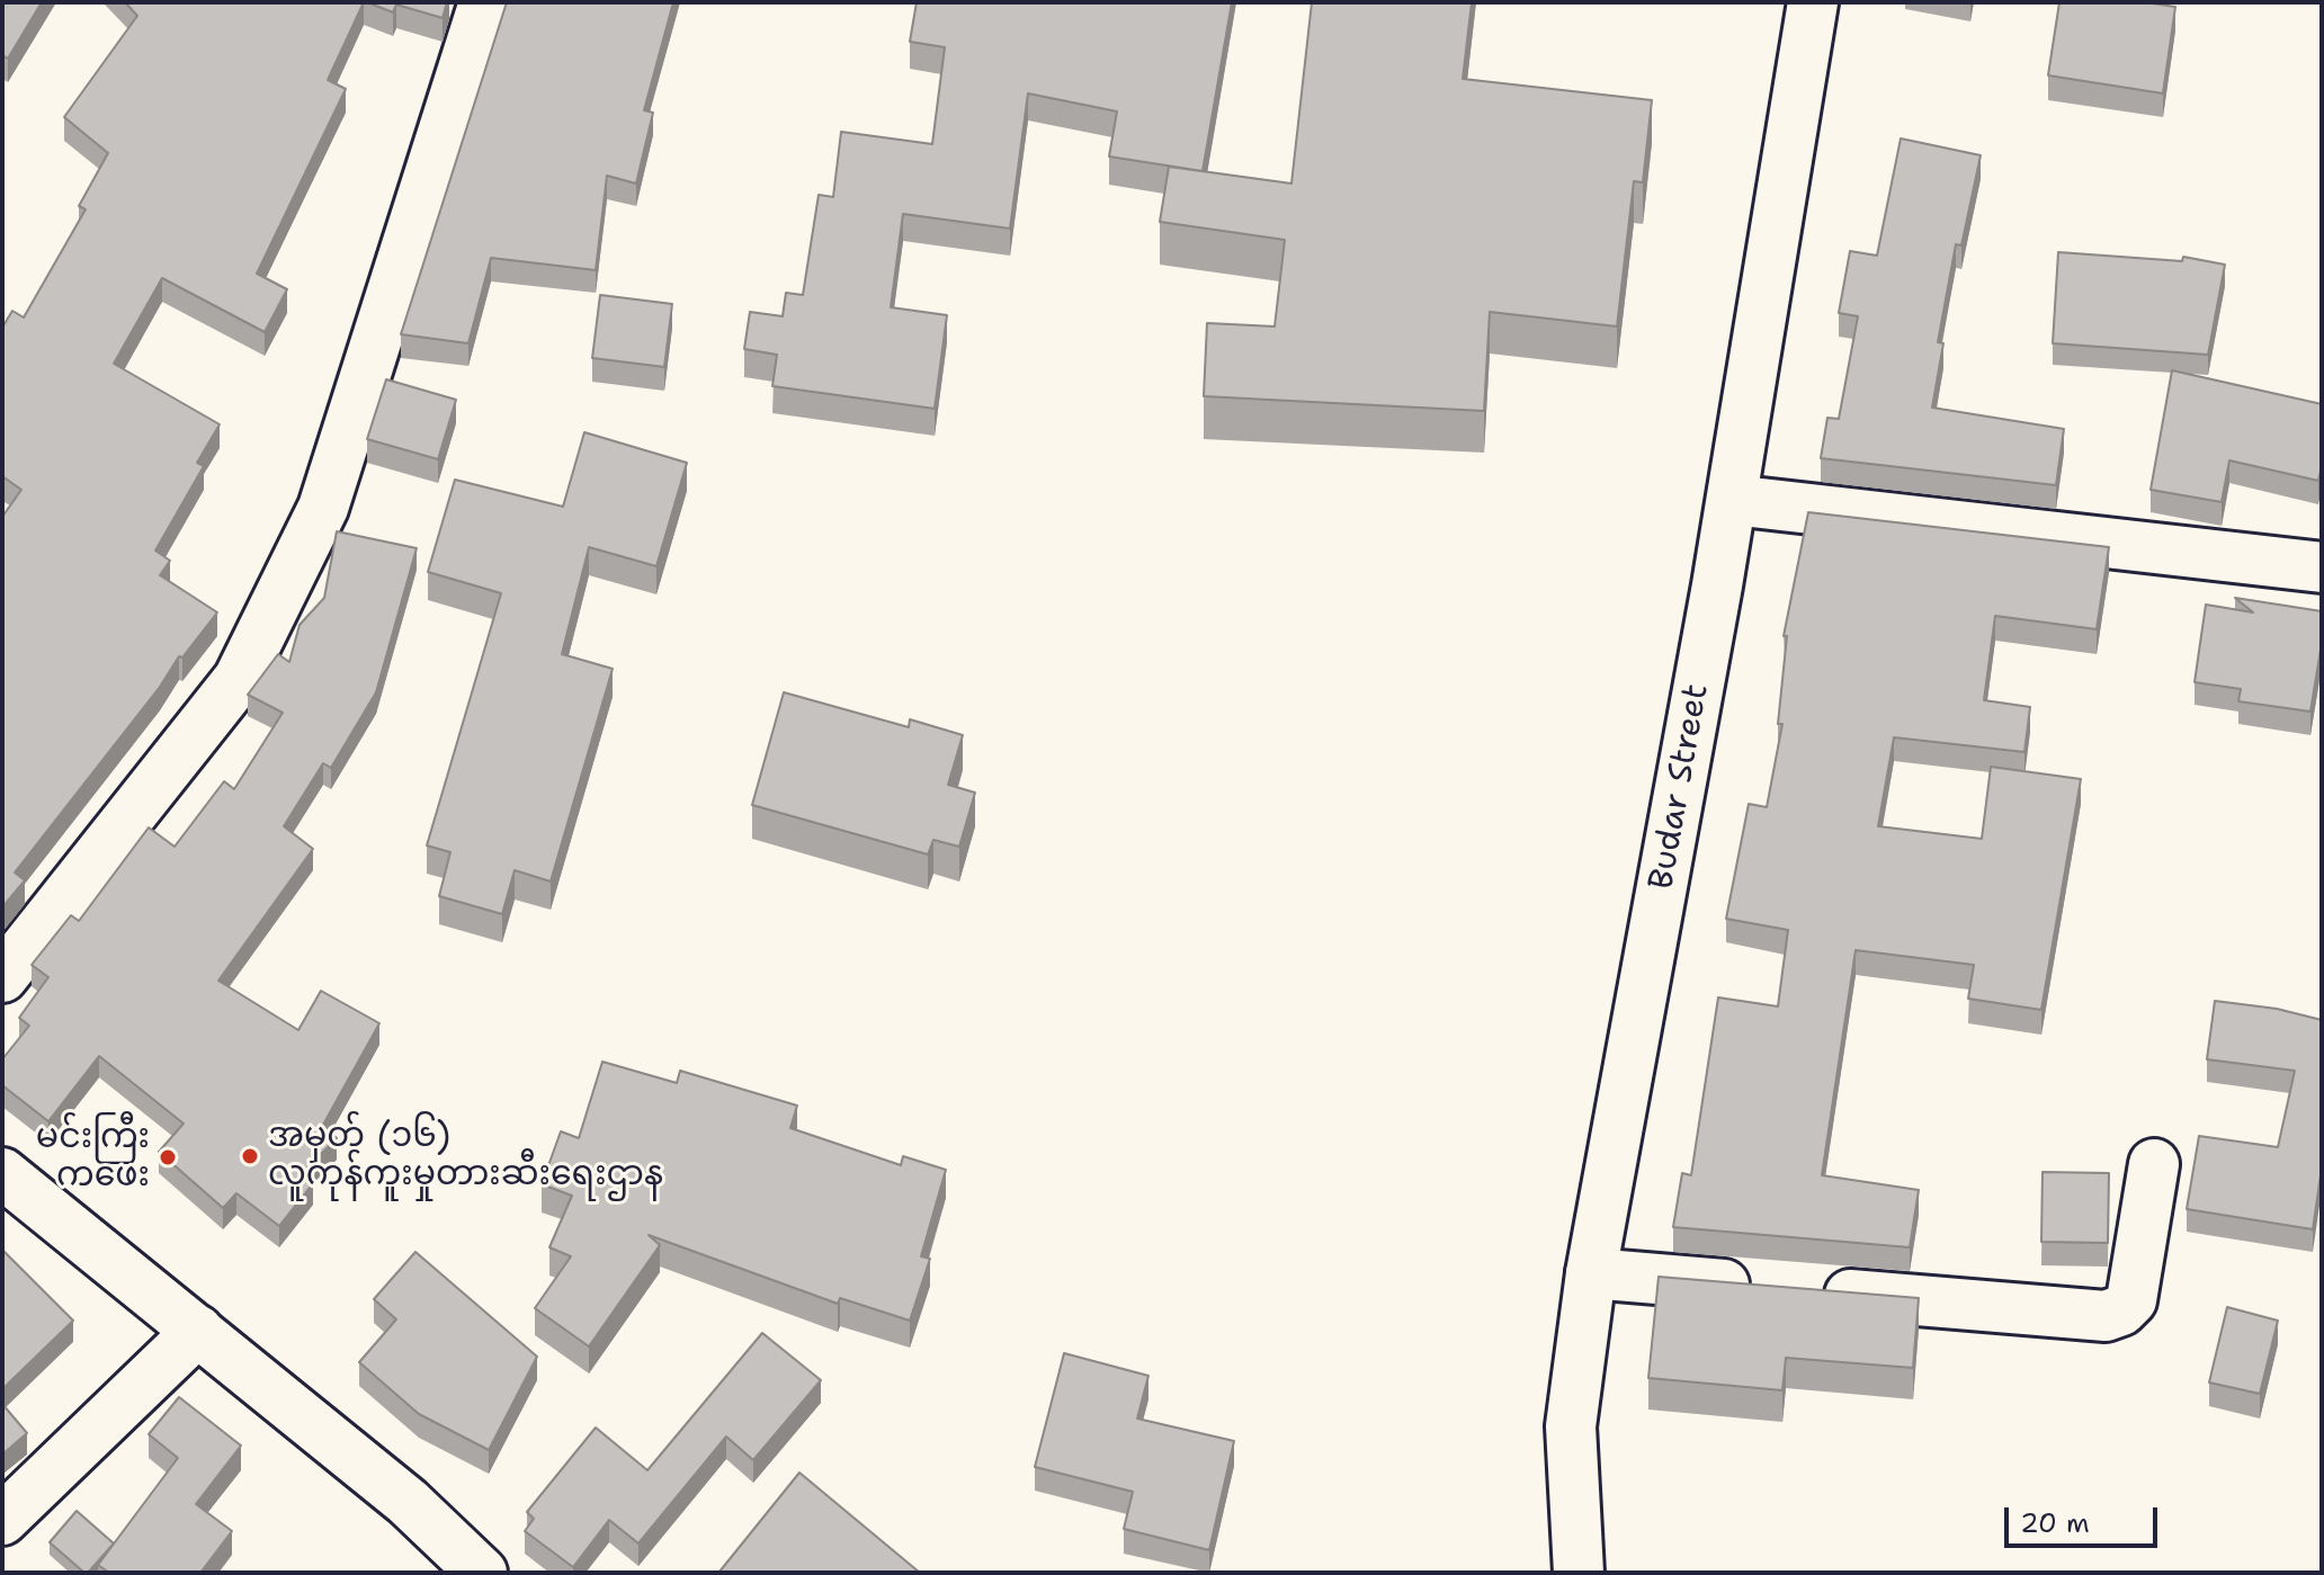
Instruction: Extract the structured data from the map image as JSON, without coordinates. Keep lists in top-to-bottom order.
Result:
{
  "streets": {
    "street": ["Budar Street"]
  },
  "places": ["အမှတ် (၁၆) လူကုန်ကူးမှုတားဆီးရေးဌာန", "မင်းကြီး ကဖေး"],
  "scale_bar": "20 m"
}
